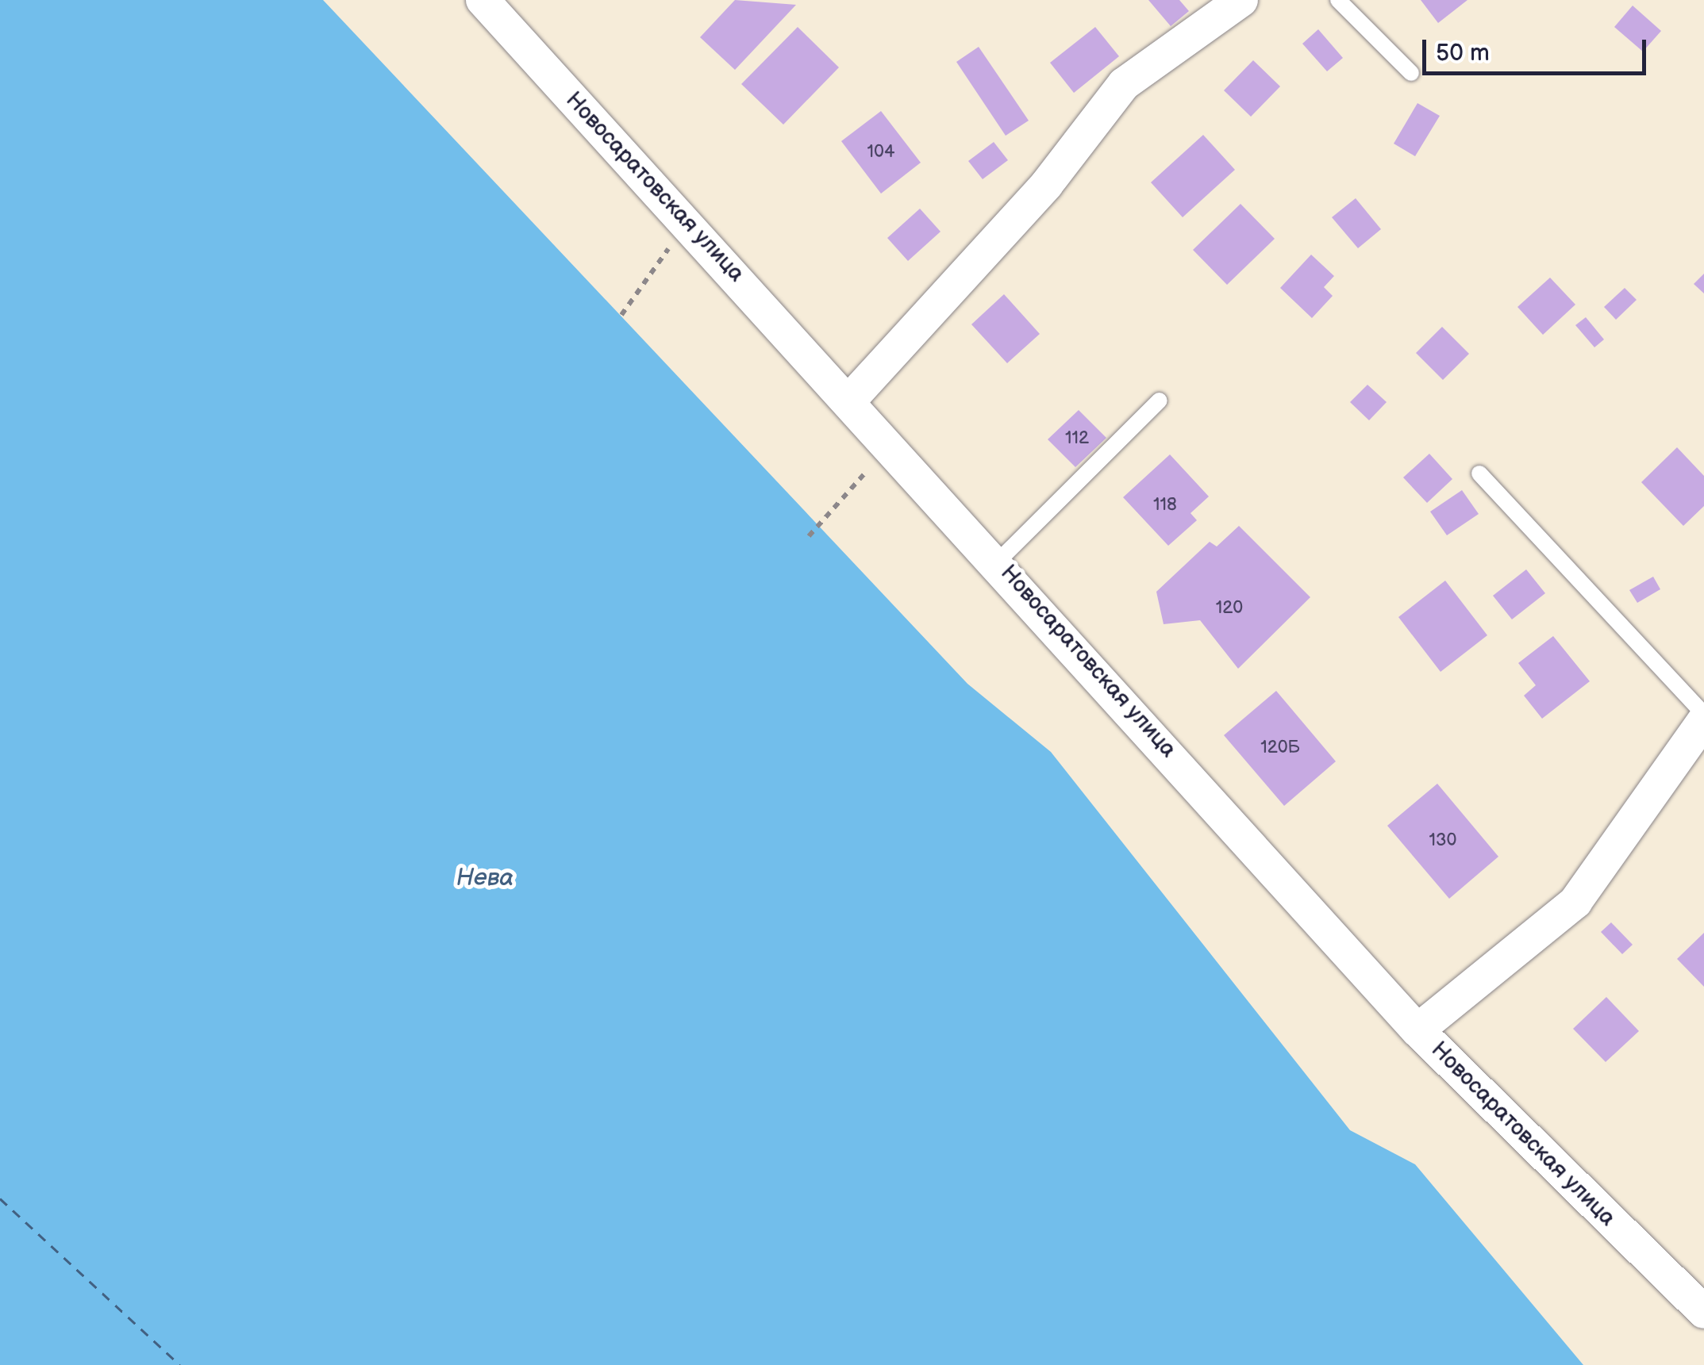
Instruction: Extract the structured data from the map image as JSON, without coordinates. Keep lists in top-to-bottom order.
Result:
{
  "streets": {
    "street": ["Новосаратовская улица"]
  },
  "water": ["Нева"],
  "house_numbers": [
    "104",
    "112",
    "118",
    "120",
    "120Б",
    "130"
  ],
  "scale_bar": "50 m"
}
